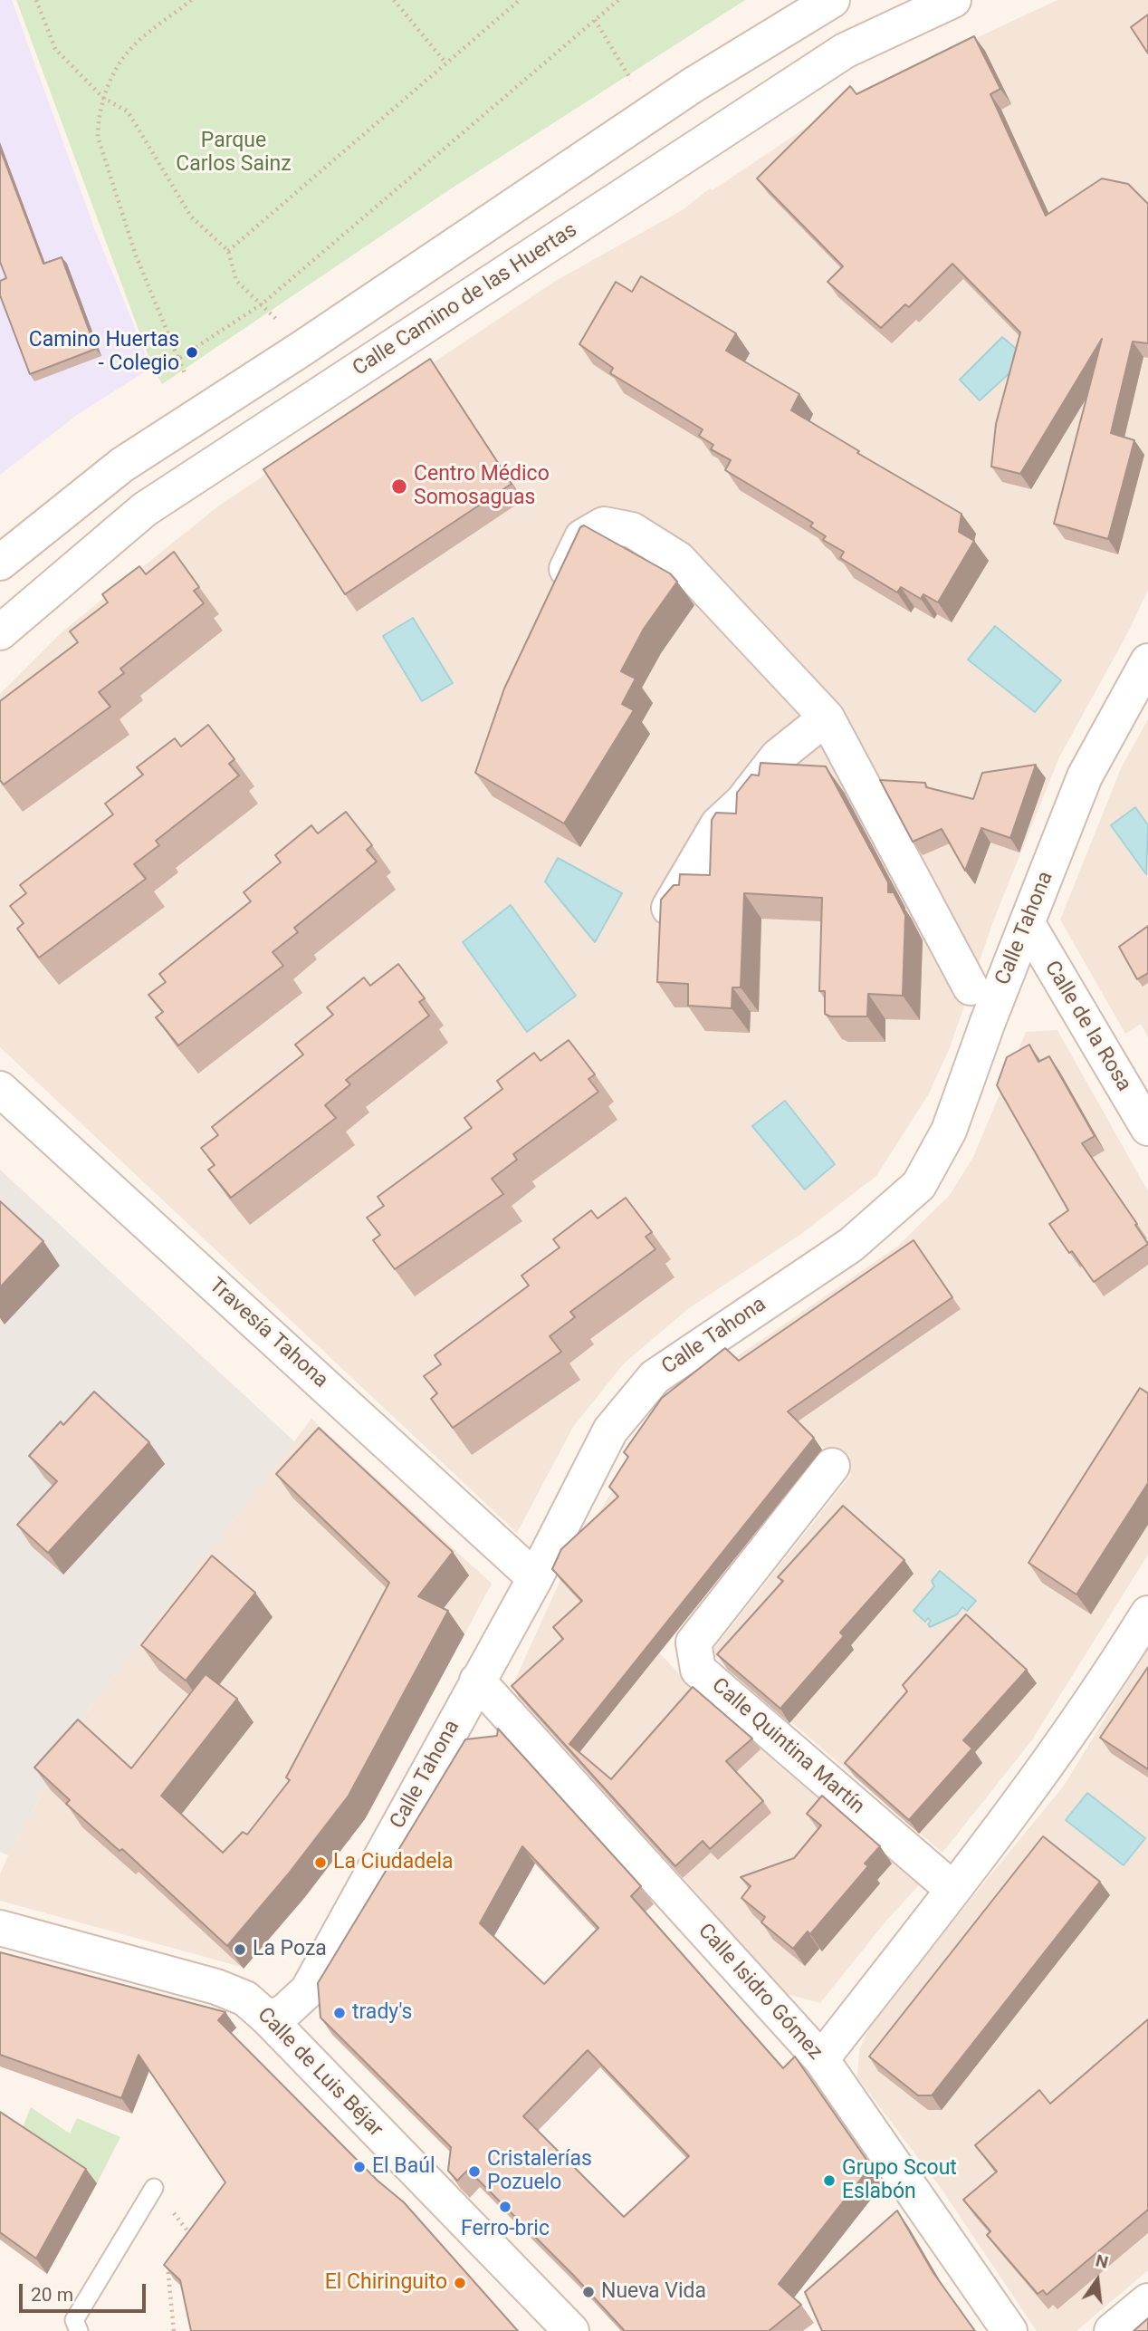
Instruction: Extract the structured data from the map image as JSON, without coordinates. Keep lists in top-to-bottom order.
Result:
{
  "streets": {
    "street": [
      "Calle Camino de las Huertas",
      "Calle Tahona",
      "Calle de la Rosa",
      "Travesía Tahona",
      "Calle Quintina Martín",
      "Calle Isidro Gómez",
      "Calle de Luis Béjar"
    ]
  },
  "crossings": [
    ["Calle Tahona", "Calle de la Rosa"],
    ["Calle Tahona", "Travesía Tahona"],
    ["Calle Tahona", "Calle Isidro Gómez"],
    ["Calle Tahona", "Calle de Luis Béjar"]
  ],
  "parks": ["Parque Carlos Sainz"],
  "places": [
    "Camino Huertas - Colegio",
    "Centro Médico Somosaguas",
    "La Ciudadela",
    "La Poza",
    "trady's",
    "El Baúl",
    "Cristalerías Pozuelo",
    "Grupo Scout Eslabón",
    "Ferro-bric",
    "El Chiringuito",
    "Nueva Vida"
  ],
  "scale_bar": "20 m",
  "north": "top"
}
